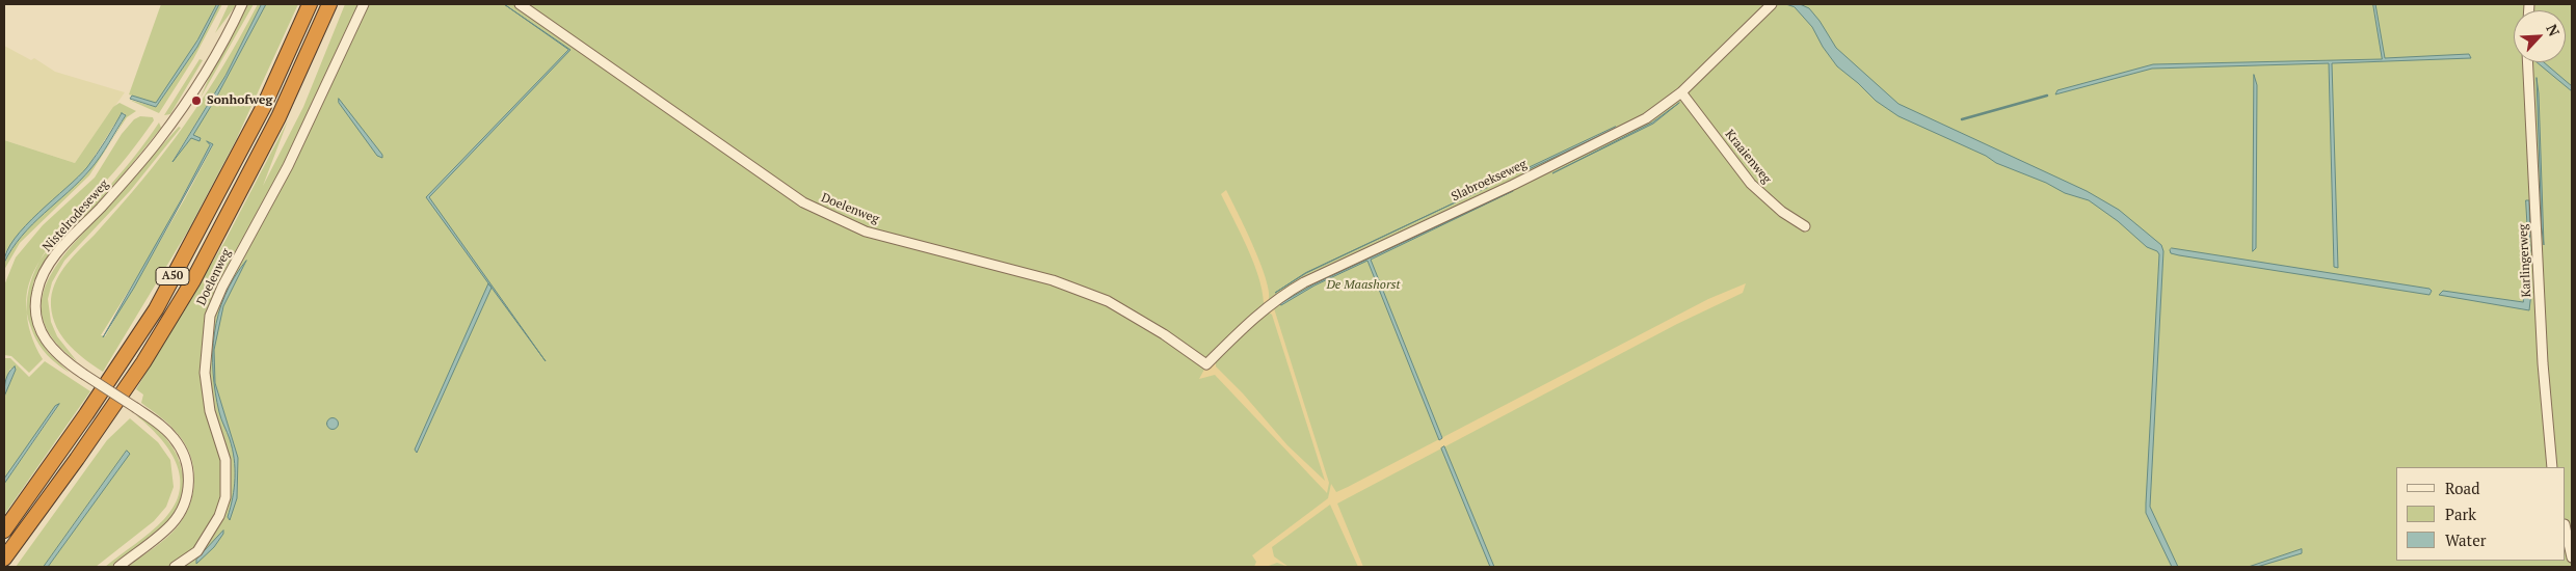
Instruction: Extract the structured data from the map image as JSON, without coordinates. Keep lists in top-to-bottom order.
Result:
{
  "streets": {
    "highway": ["A50"],
    "street": [
      "Kraaienweg",
      "Slabroekseweg",
      "Doelenweg",
      "Nistelrodeseweg",
      "Karlingerweg"
    ]
  },
  "crossings": [
    ["Kraaienweg", "Slabroekseweg"],
    ["Slabroekseweg", "Doelenweg"]
  ],
  "parks": ["De Maashorst"],
  "places": ["Sonhofweg"],
  "legend": ["Road", "Park", "Water"],
  "north": "top right"
}
